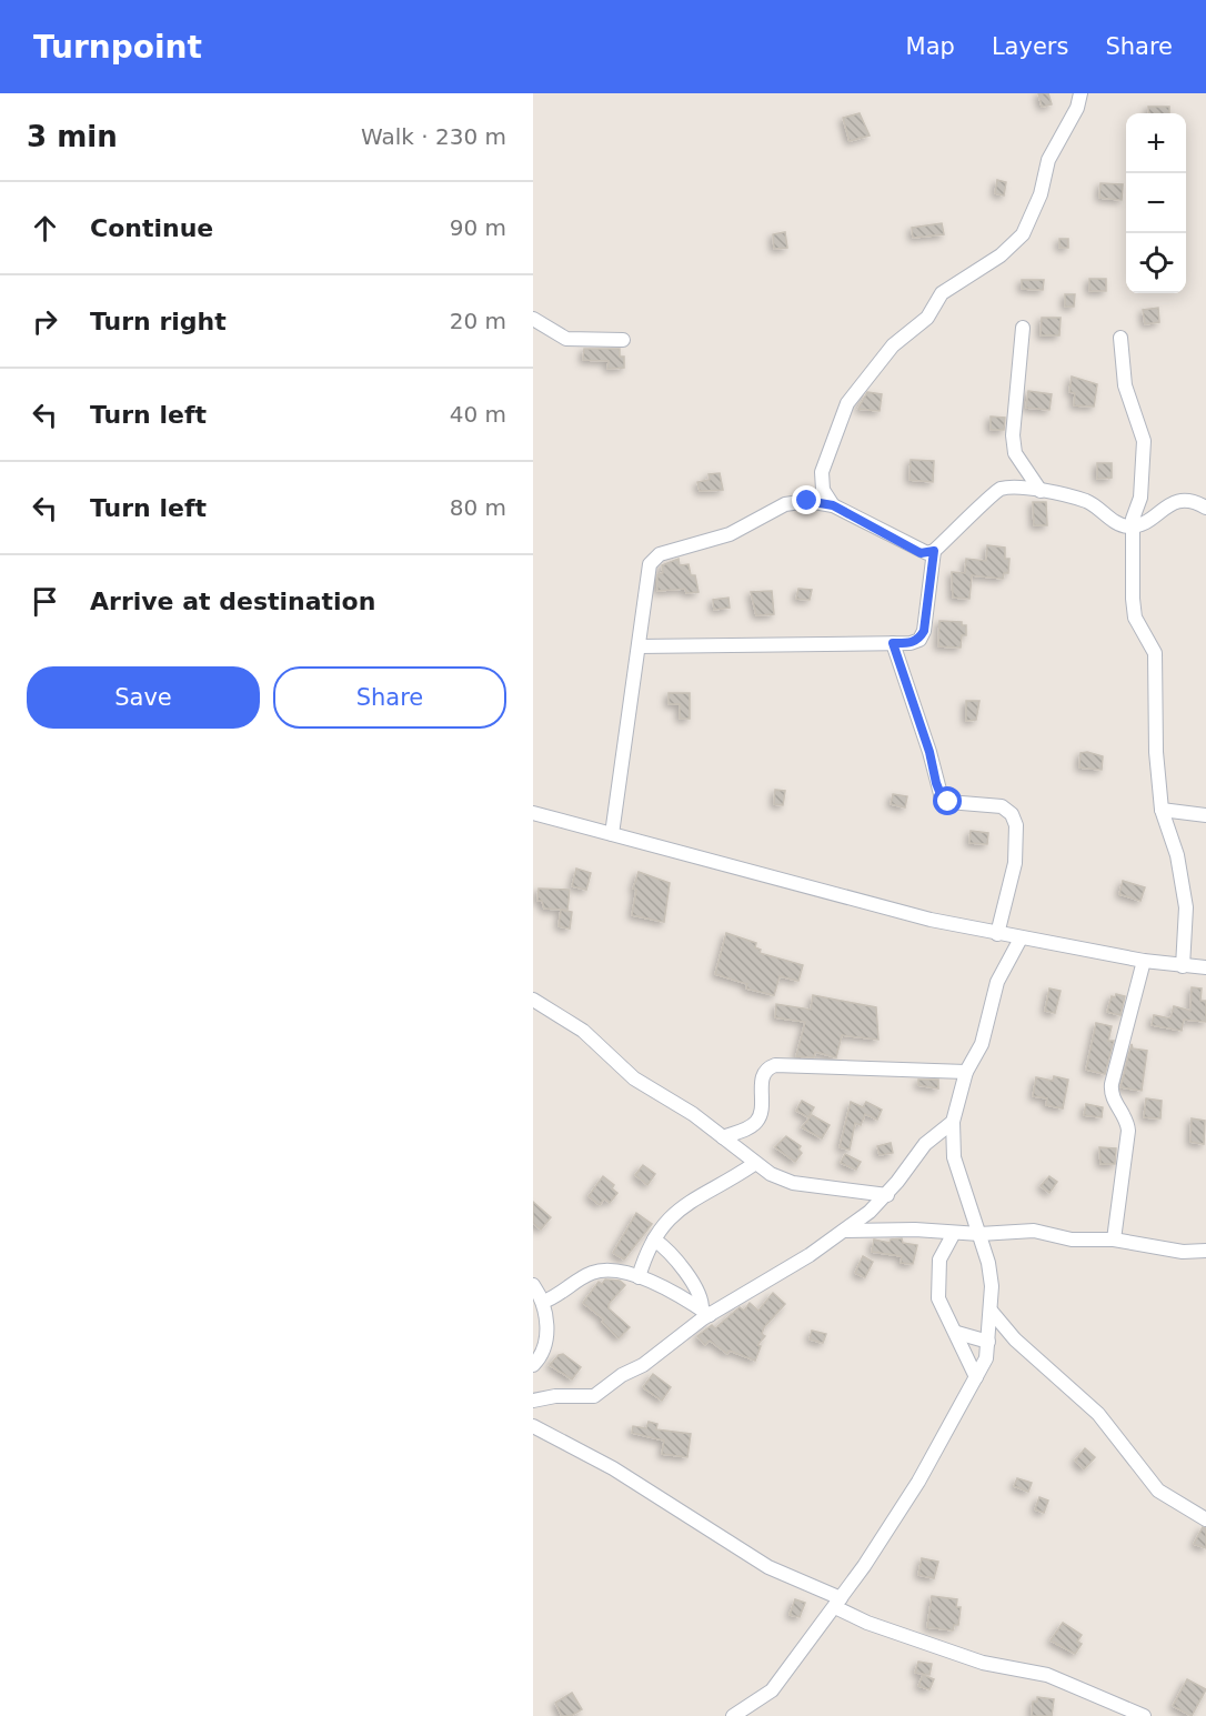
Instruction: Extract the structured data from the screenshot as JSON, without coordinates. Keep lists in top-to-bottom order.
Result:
{
  "page": {
    "header": "Turnpoint",
    "nav": ["Map", "Layers", "Share"],
    "heading": ["3 min", "Walk · 230 m"],
    "map_buttons": ["+", "−"],
    "list": [
      ["Continue", "90 m"],
      ["Turn right", "20 m"],
      ["Turn left", "40 m"],
      ["Turn left", "80 m"],
      "Arrive at destination"
    ],
    "buttons": ["Save", "Share"]
  }
}
